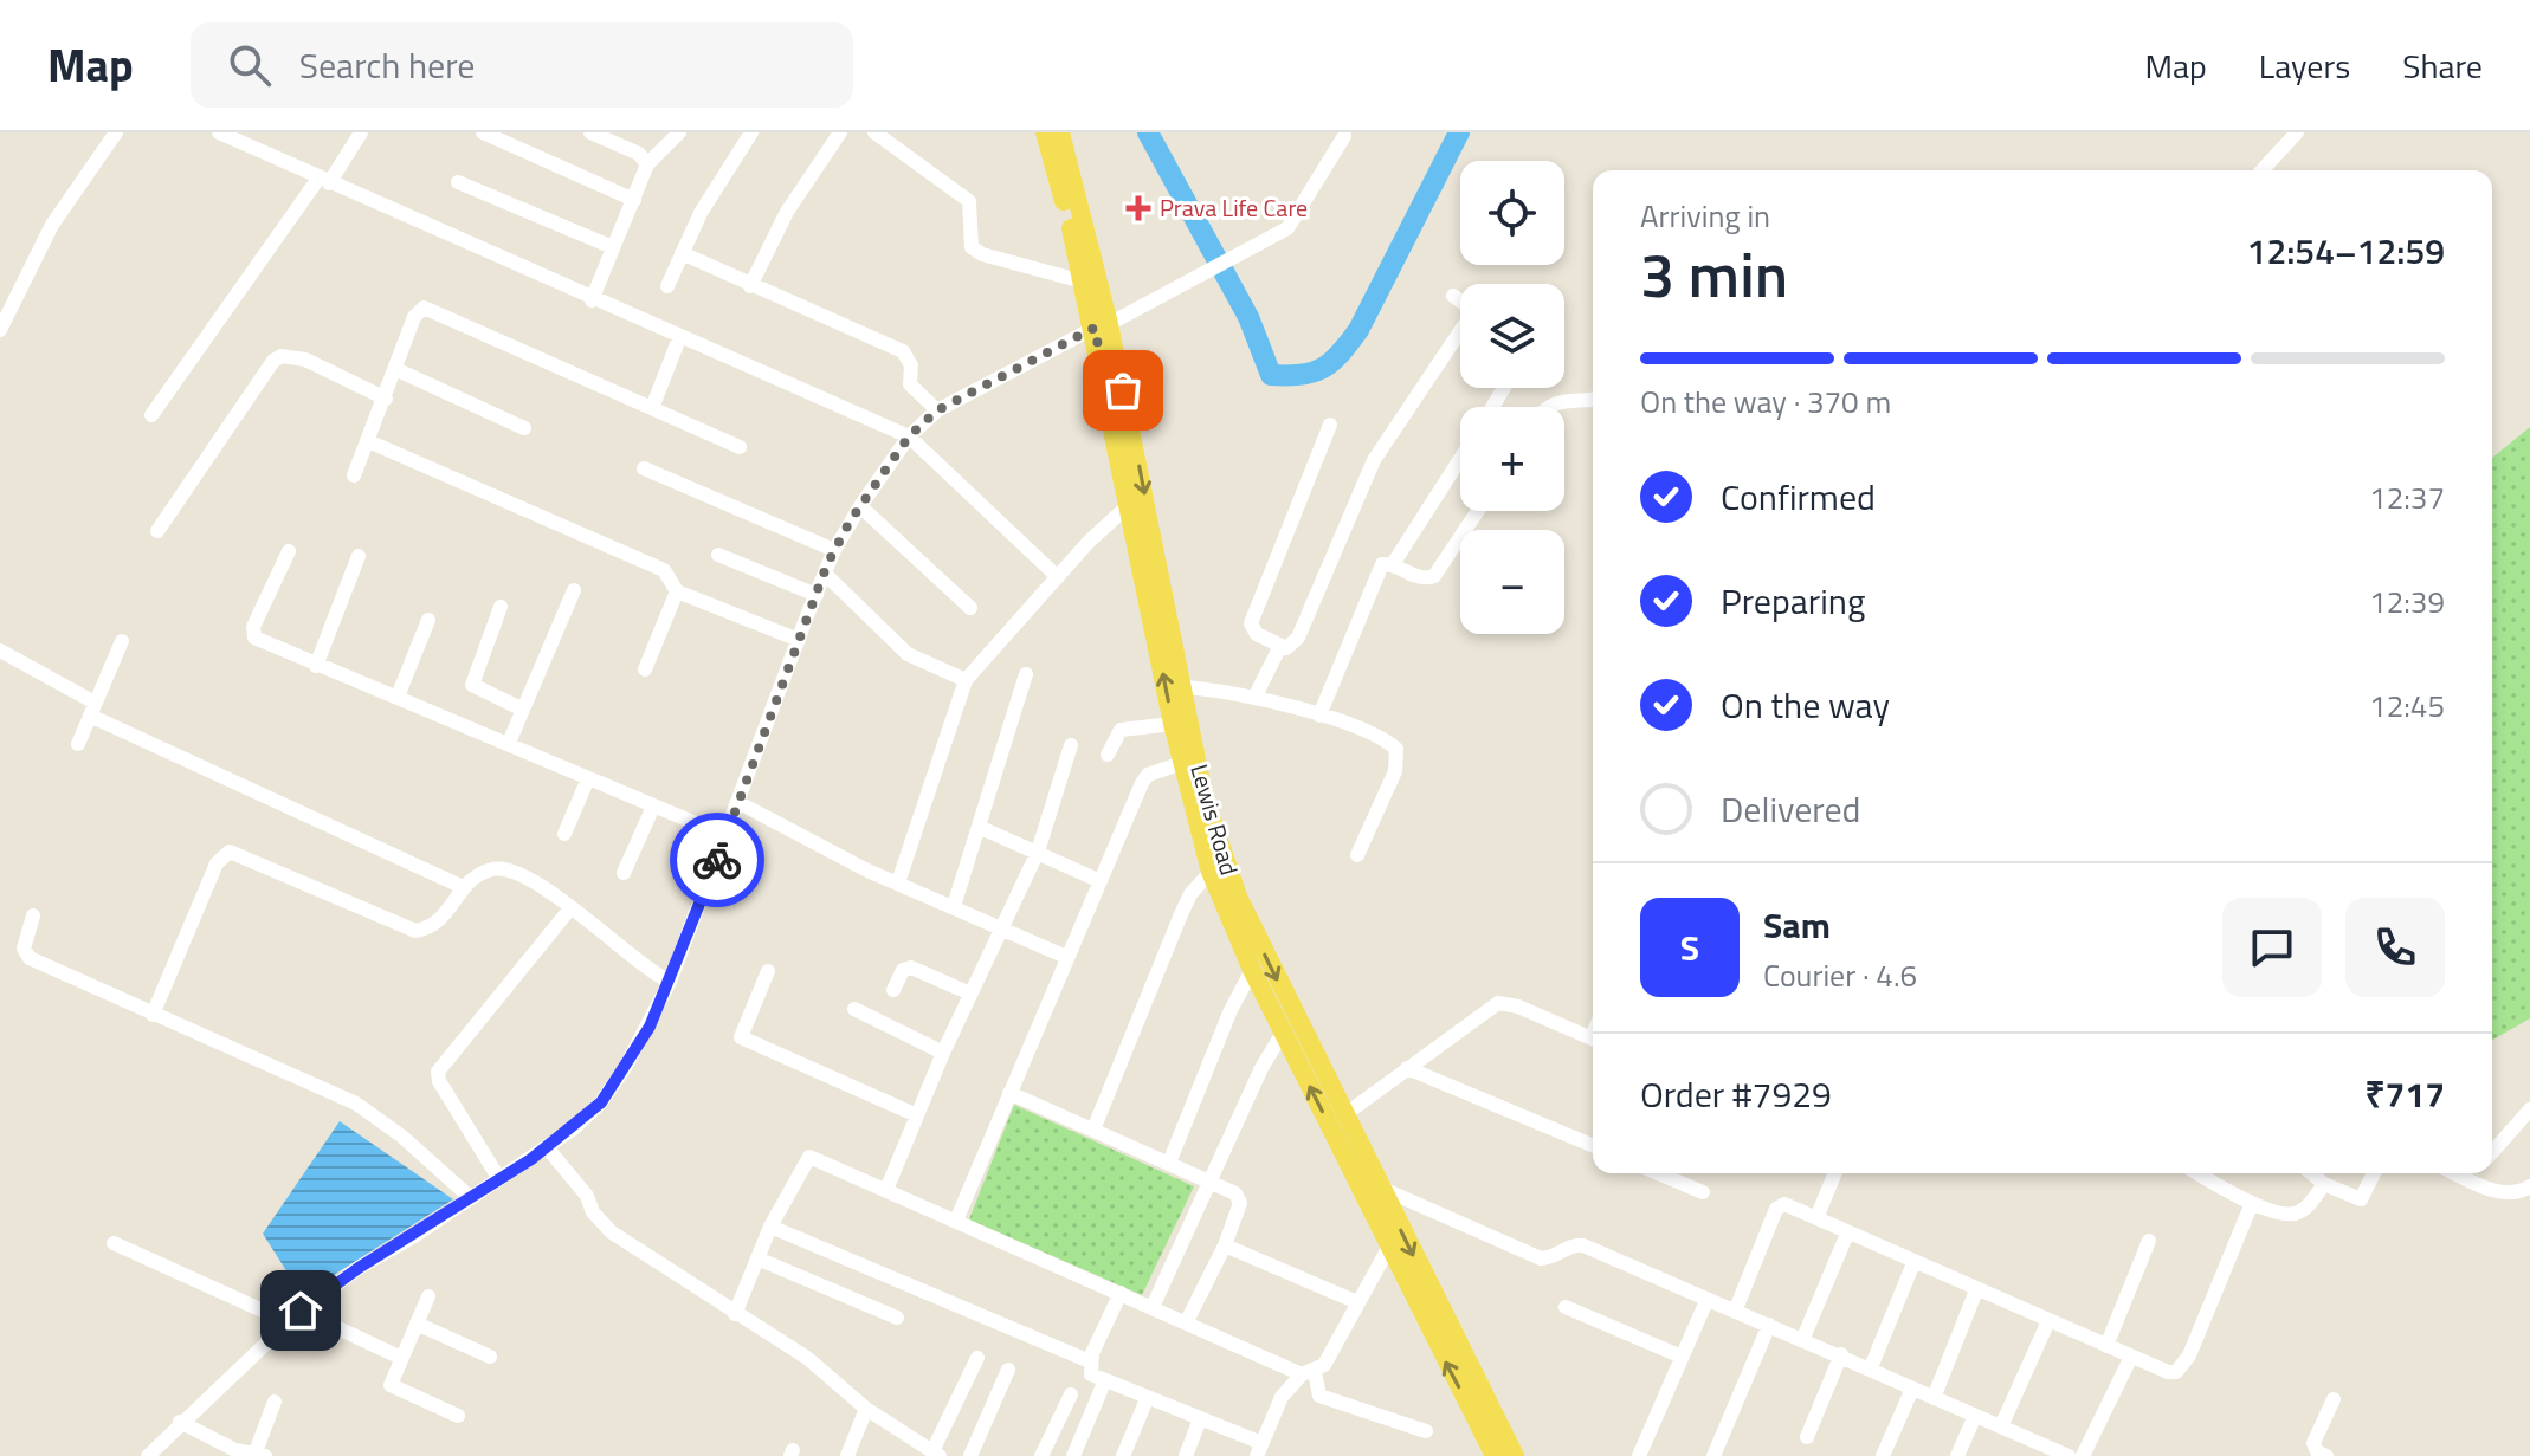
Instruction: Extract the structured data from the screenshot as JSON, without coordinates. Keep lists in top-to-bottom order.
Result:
{
  "streets": {
    "main road": ["Lewis Road"]
  },
  "places": {
    "health": ["Prava Life Care"]
  },
  "page": {
    "header": "Map",
    "search": "Search here",
    "nav": ["Map", "Layers", "Share"],
    "map_buttons": ["+", "−"],
    "heading": ["3 min", "Arriving in", "12:54–12:59"],
    "panel": [
      "Sam",
      "Courier · 4.6",
      "Order #7929",
      "₹717"
    ],
    "bar": "On the way · 370 m",
    "list": [
      ["Confirmed", "12:37"],
      ["Preparing", "12:39"],
      ["On the way", "12:45"],
      "Delivered"
    ],
    "round": "S"
  }
}
